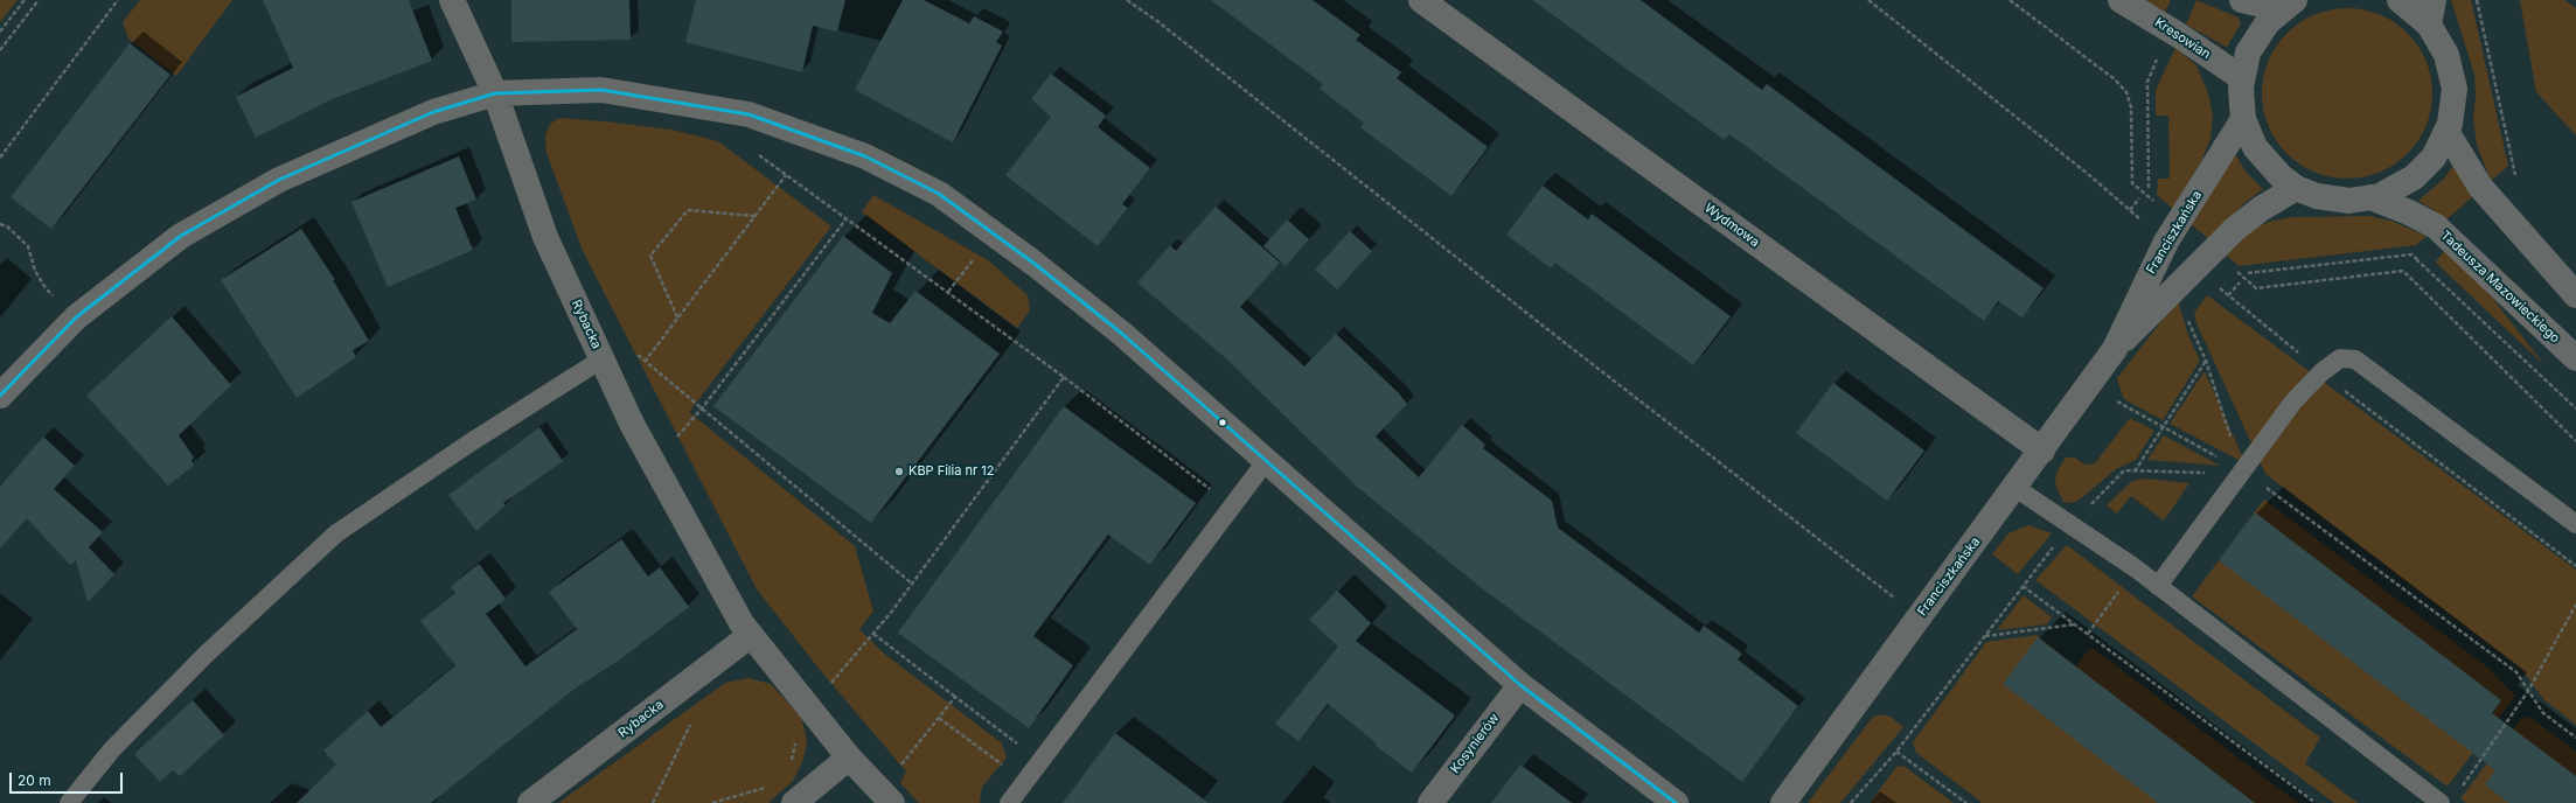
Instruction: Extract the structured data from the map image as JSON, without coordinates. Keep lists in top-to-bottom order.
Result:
{
  "streets": {
    "main road": ["Kresowian", "Tadeusza Mazowieckiego"],
    "street": [
      "Wydmowa",
      "Franciszkańska",
      "Rybacka",
      "Kosynierów"
    ]
  },
  "crossings": [
    ["Wydmowa", "Franciszkańska"]
  ],
  "places": ["KBP Filia nr 12"],
  "scale_bar": "20 m"
}
